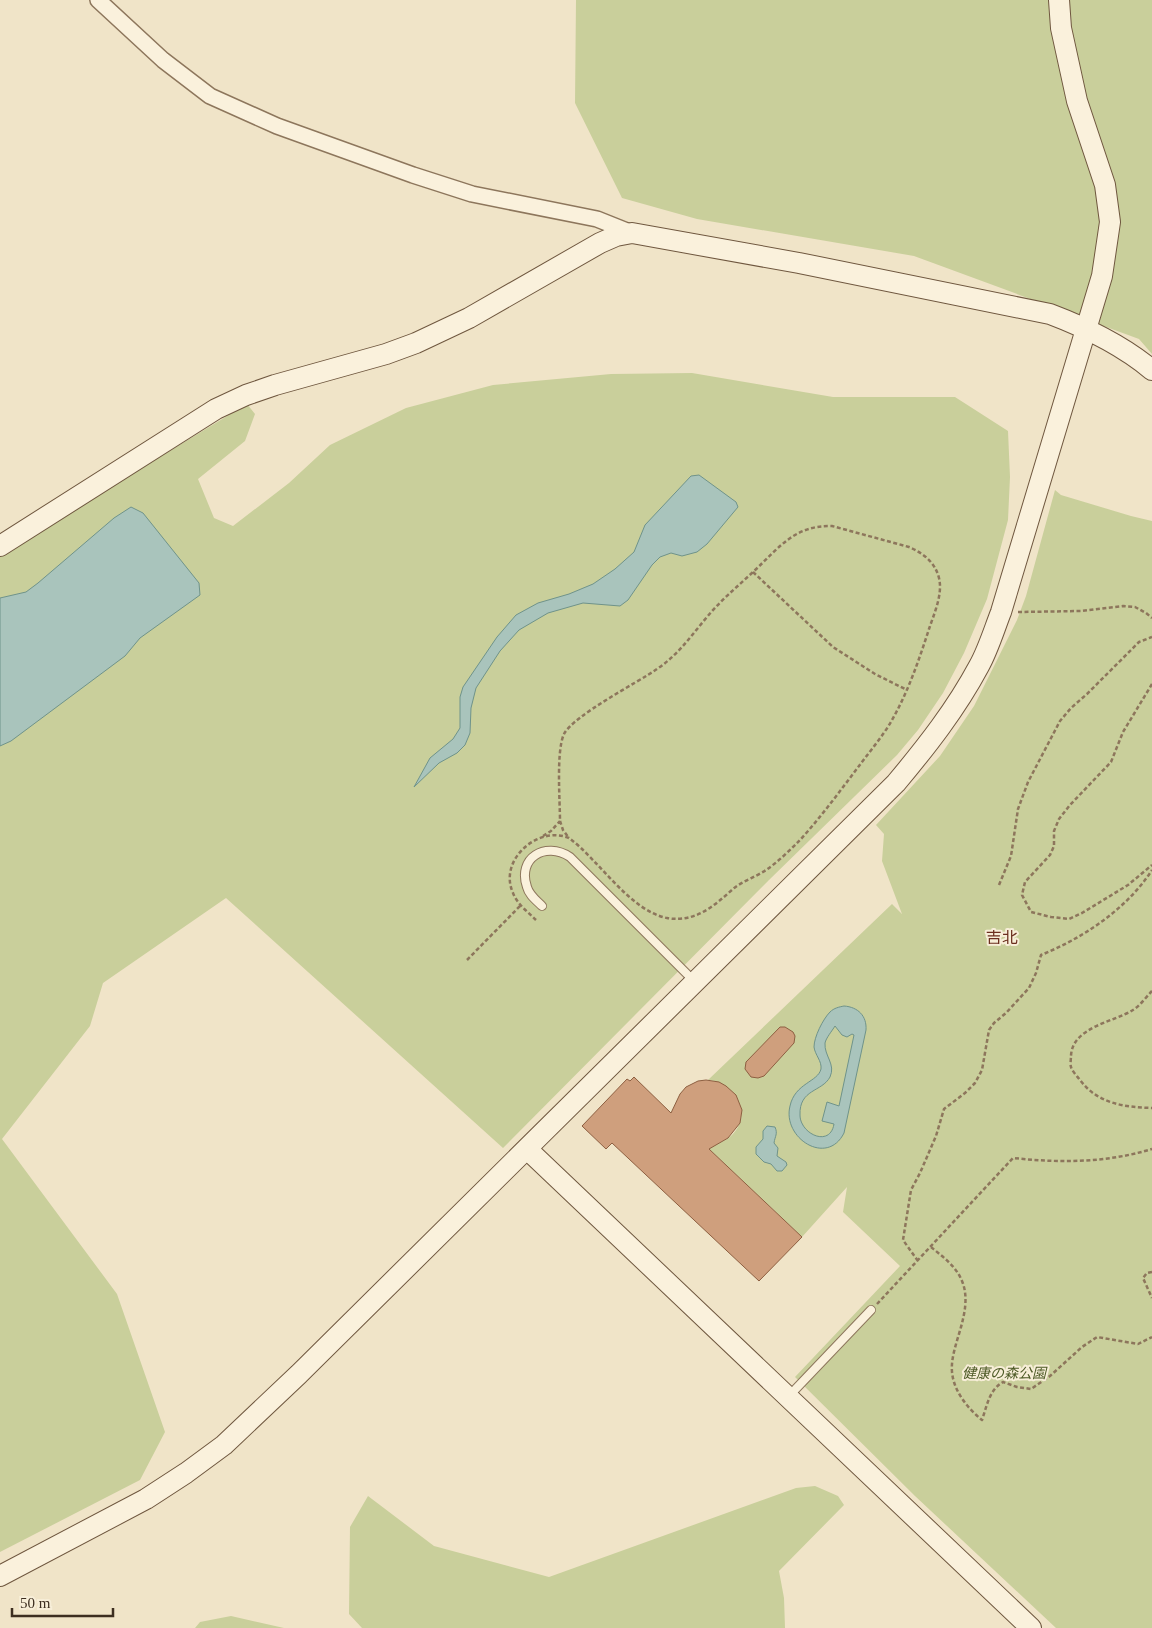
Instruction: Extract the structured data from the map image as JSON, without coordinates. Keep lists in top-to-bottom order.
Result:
{
  "districts": ["吉北"],
  "parks": ["健康の森公園"],
  "scale_bar": "50 m"
}
